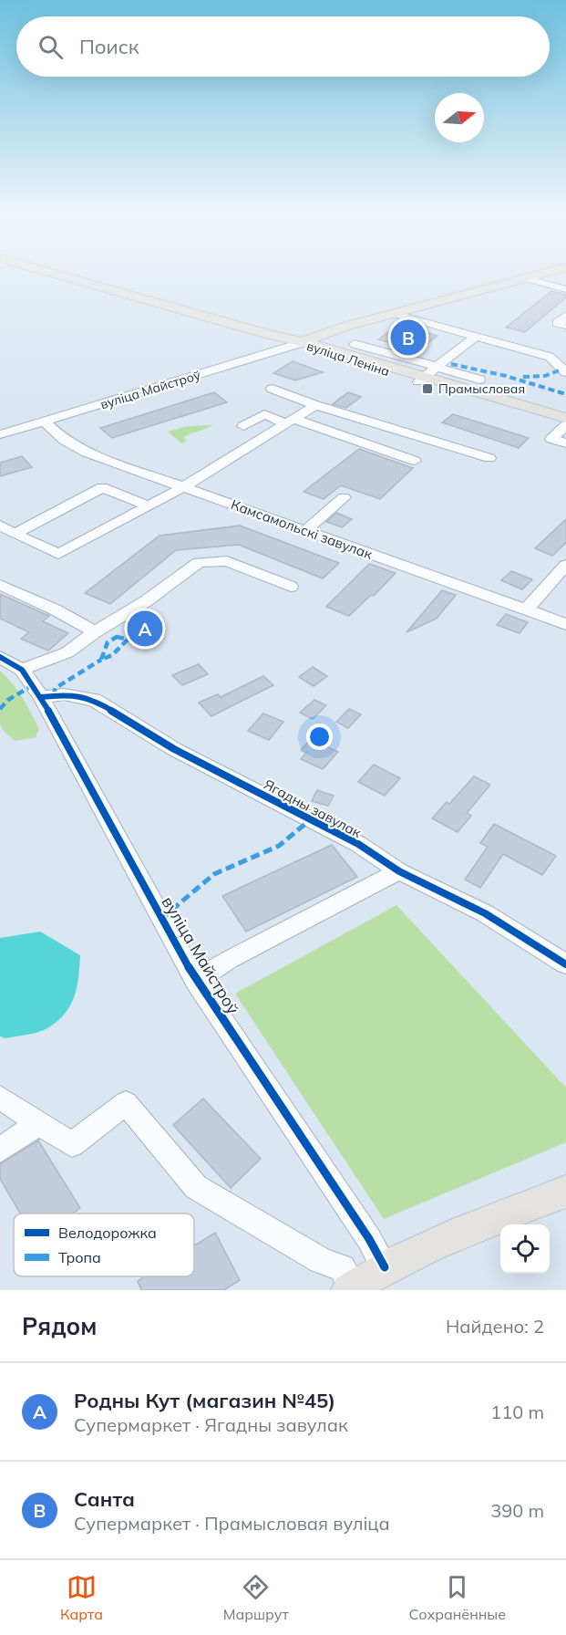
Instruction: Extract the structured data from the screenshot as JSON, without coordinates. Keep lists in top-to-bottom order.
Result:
{
  "streets": {
    "main road": ["вуліца Леніна"],
    "street": ["вуліца Майстроў", "Камсамольскі завулак", "Ягадны завулак"]
  },
  "crossings": [
    ["вуліца Леніна", "вуліца Майстроў"],
    ["вуліца Майстроў", "Камсамольскі завулак"],
    ["вуліца Майстроў", "Ягадны завулак"]
  ],
  "places": {
    "transit": ["Прамысловая"]
  },
  "legend": ["Велодорожка", "Тропа"],
  "north": "right",
  "page": {
    "search": "Поиск",
    "pins": ["B", "A"],
    "heading": ["Рядом", "Найдено: 2"],
    "list": [
      {
        "mark": "A",
        "name": "Родны Кут (магазин №45)",
        "note": "Супермаркет · Ягадны завулак",
        "value": "110 m"
      },
      {
        "mark": "B",
        "name": "Санта",
        "note": "Супермаркет · Прамысловая вуліца",
        "value": "390 m"
      }
    ],
    "nav": ["Карта", "Маршрут", "Сохранённые"]
  }
}
